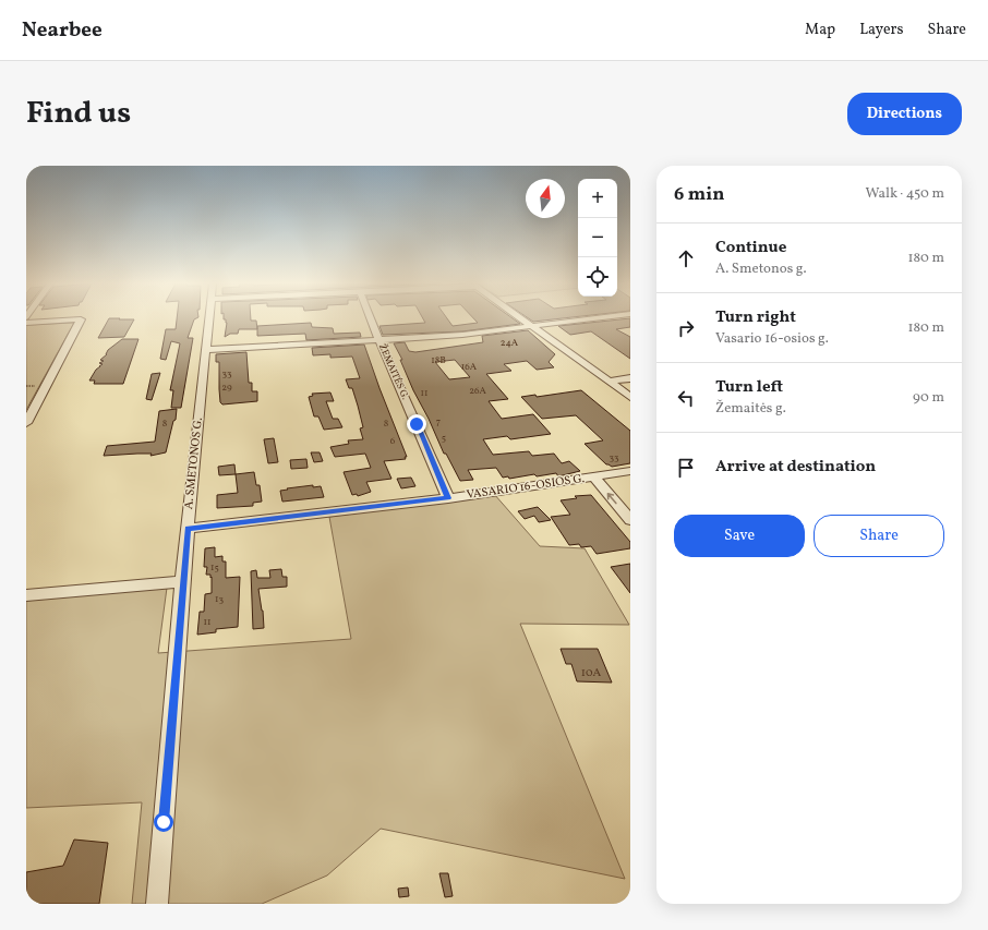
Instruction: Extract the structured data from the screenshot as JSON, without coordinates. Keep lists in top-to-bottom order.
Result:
{
  "streets": {
    "street": ["ŽEMAITĖS G.", "A. SMETONOS G.", "VASARIO 16-OSIOS G."]
  },
  "crossings": [
    ["ŽEMAITĖS G.", "VASARIO 16-OSIOS G."],
    ["A. SMETONOS G.", "VASARIO 16-OSIOS G."]
  ],
  "house_numbers": [
    "24A",
    "18B",
    "16A",
    "33",
    "29",
    "26A",
    "11",
    "7",
    "8",
    "8",
    "5",
    "6",
    "33",
    "15",
    "13",
    "11",
    "10A"
  ],
  "north": "top",
  "page": {
    "header": "Nearbee",
    "nav": ["Map", "Layers", "Share"],
    "title": "Find us",
    "buttons": [
      "Directions",
      ["Save", "Share"]
    ],
    "heading": ["6 min", "Walk · 450 m"],
    "map_buttons": ["+", "−"],
    "list": [
      ["Continue", "A. Smetonos g.", "180 m"],
      ["Turn right", "Vasario 16-osios g.", "180 m"],
      ["Turn left", "Žemaitės g.", "90 m"],
      "Arrive at destination"
    ]
  }
}
